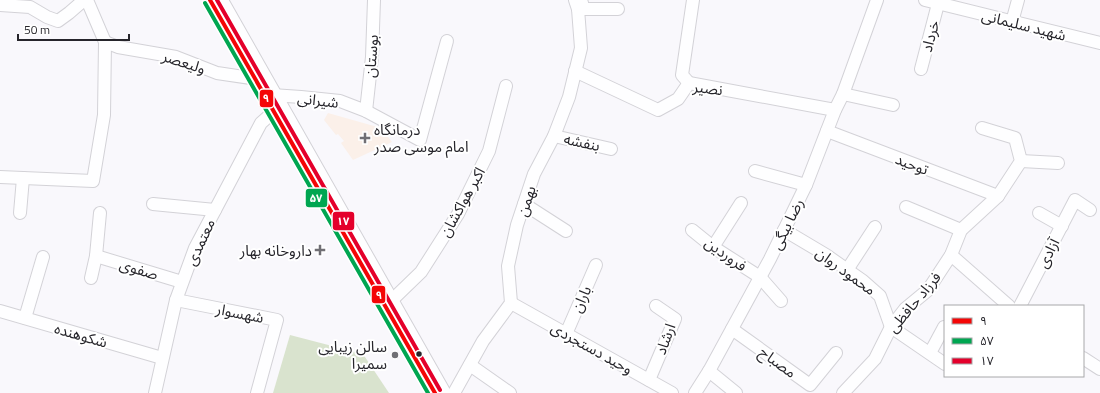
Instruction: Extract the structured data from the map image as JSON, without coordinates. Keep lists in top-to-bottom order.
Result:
{
  "streets": {
    "street": [
      "شهید سلیمانی",
      "خرداد",
      "بوستان",
      "ولیعصر",
      "نصیر",
      "شیرانی",
      "بنفشه",
      "توحید",
      "بهمن",
      "اکبر هواکشان",
      "رضا بیگی",
      "معتمدی",
      "آزادی",
      "فروردین",
      "صفوی",
      "محمود روان",
      "باران",
      "فرزاد حافظی",
      "شهسوار",
      "شکوهنده",
      "ارشاد",
      "وحید دستجردی",
      "مصباح"
    ]
  },
  "crossings": [
    ["شهید سلیمانی", "خرداد"],
    ["بوستان", "شیرانی"],
    ["نصیر", "بهمن"],
    ["نصیر", "رضا بیگی"],
    ["شیرانی", "معتمدی"],
    ["بنفشه", "بهمن"],
    ["توحید", "رضا بیگی"],
    ["توحید", "فرزاد حافظی"],
    ["بهمن", "وحید دستجردی"],
    ["رضا بیگی", "فروردین"],
    ["رضا بیگی", "محمود روان"],
    ["رضا بیگی", "مصباح"],
    ["معتمدی", "صفوی"],
    ["معتمدی", "شهسوار"],
    ["معتمدی", "شکوهنده"],
    ["محمود روان", "فرزاد حافظی"],
    ["باران", "وحید دستجردی"],
    ["ارشاد", "وحید دستجردی"]
  ],
  "places": {
    "health": ["درمانگاه امام موسی صدر", "داروخانه بهار"],
    "other": ["سالن زیبایی سمیرا"]
  },
  "lines": ["transit line ۹", "transit line ۱۷", "transit line ۵۷"],
  "legend": ["۹", "۵۷", "۱۷"],
  "scale_bar": "50 m"
}
